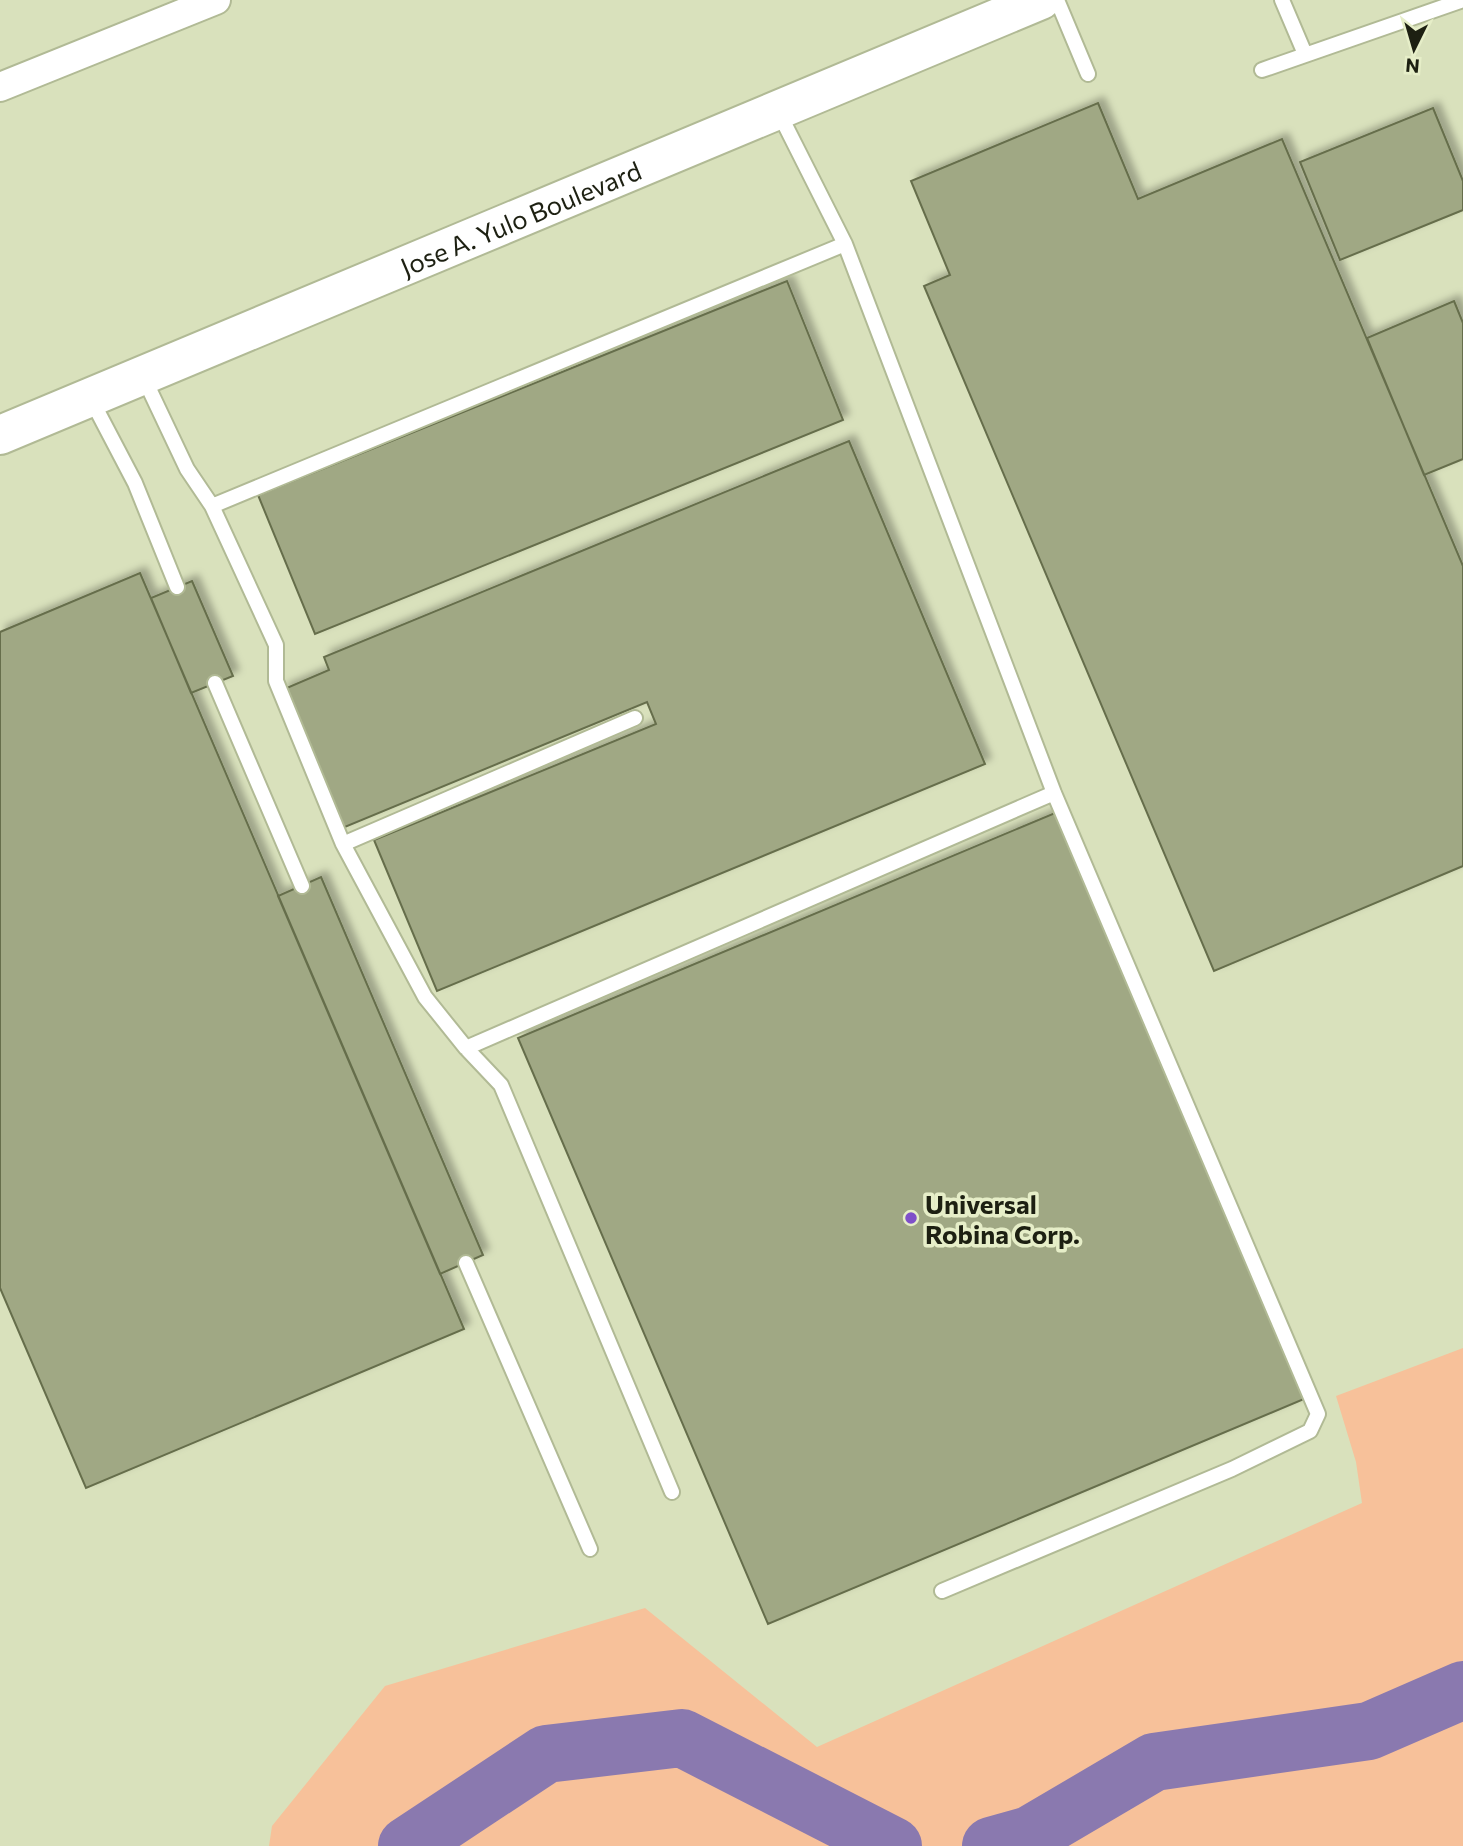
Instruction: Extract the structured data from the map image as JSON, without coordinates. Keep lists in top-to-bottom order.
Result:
{
  "streets": {
    "main road": ["Jose A. Yulo Boulevard"]
  },
  "places": ["Universal Robina Corp."],
  "north": "bottom"
}
